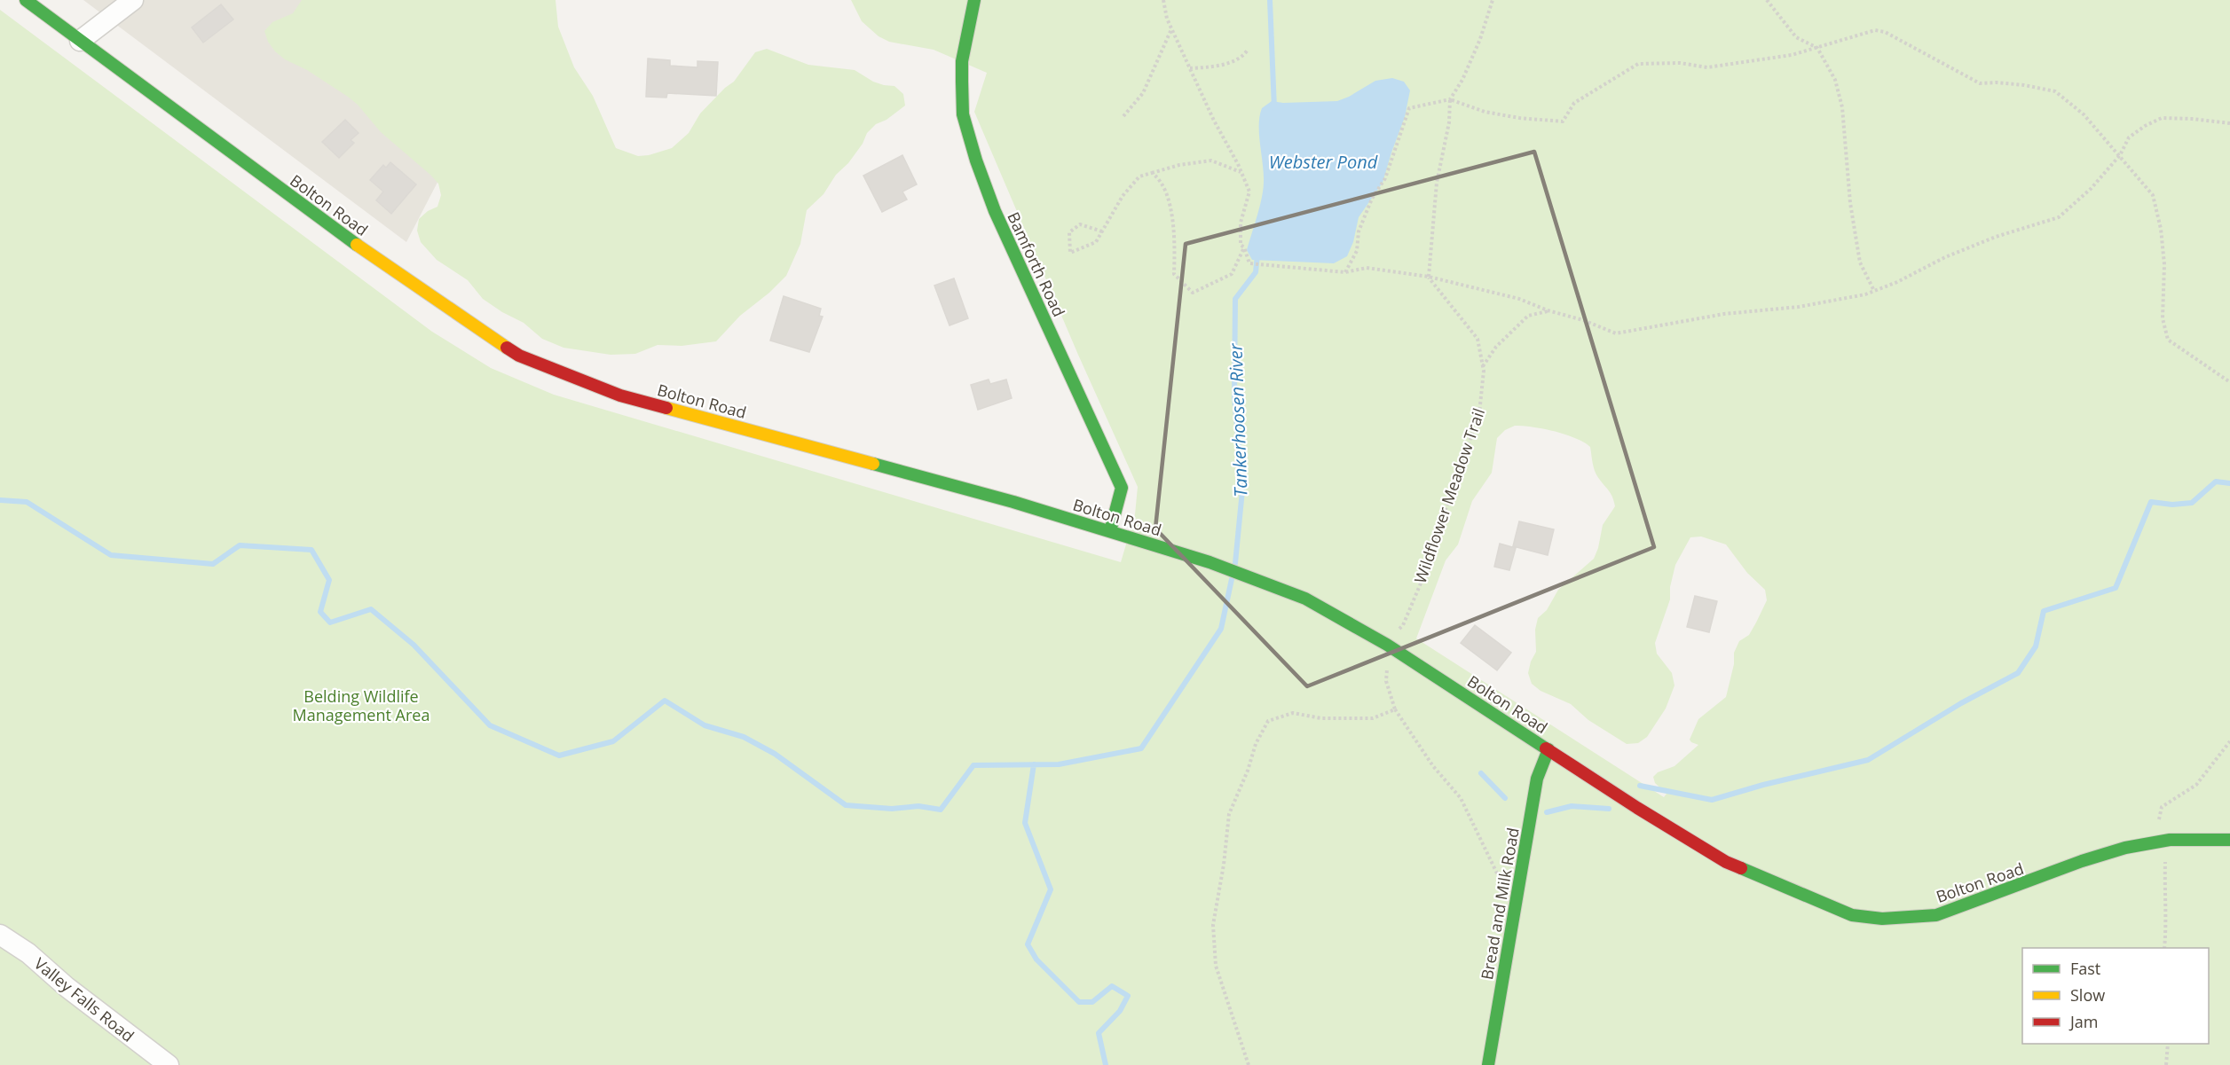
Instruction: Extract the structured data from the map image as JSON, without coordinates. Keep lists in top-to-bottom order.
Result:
{
  "streets": {
    "street": [
      "Bolton Road",
      "Bamforth Road",
      "Bread and Milk Road",
      "Valley Falls Road"
    ],
    "path": ["Wildflower Meadow Trail"]
  },
  "crossings": [
    ["Bolton Road", "Bamforth Road"],
    ["Bolton Road", "Wildflower Meadow Trail"],
    ["Bolton Road", "Bread and Milk Road"]
  ],
  "water": ["Webster Pond", "Tankerhoosen River"],
  "parks": ["Belding Wildlife Management Area"],
  "legend": ["Fast", "Slow", "Jam"]
}
